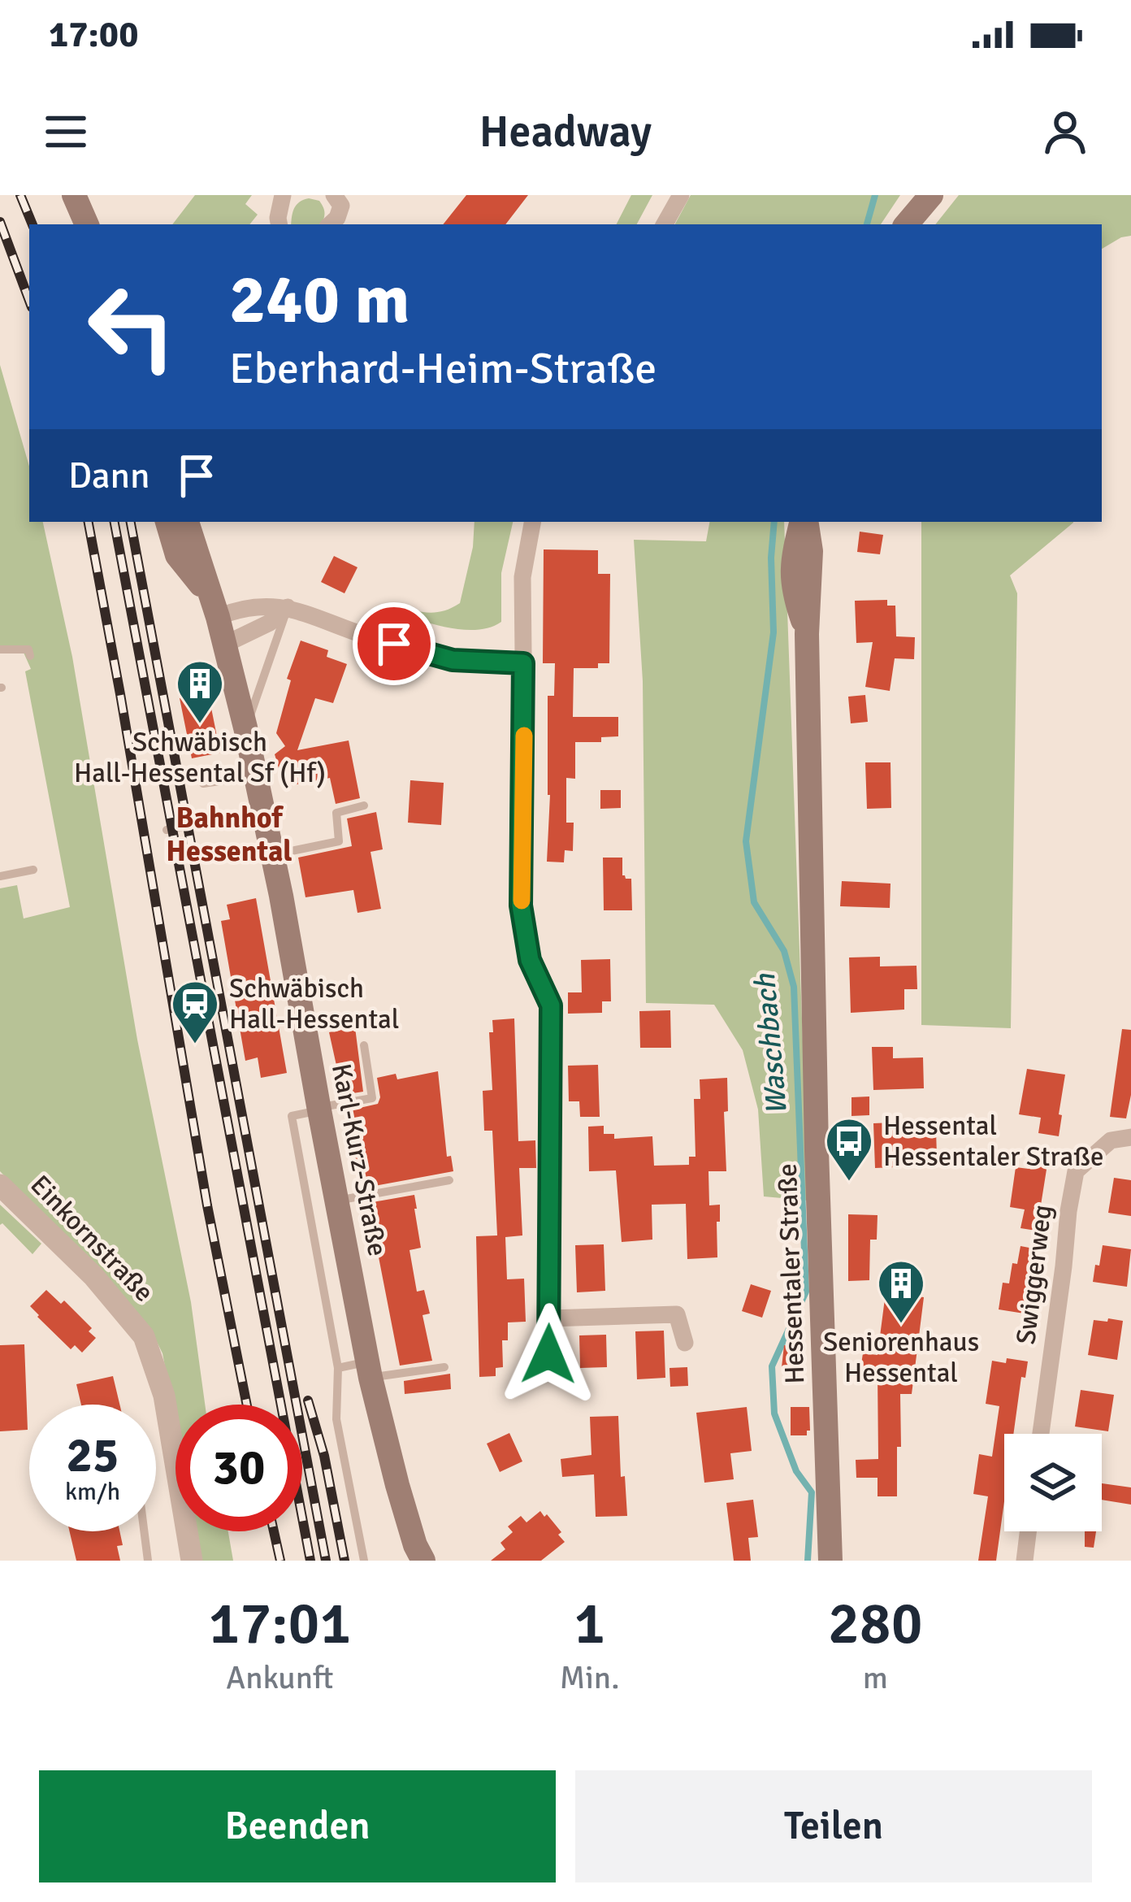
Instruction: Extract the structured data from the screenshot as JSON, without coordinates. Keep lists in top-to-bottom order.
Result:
{
  "streets": {
    "main road": ["Karl-Kurz-Straße", "Hessentaler Straße"],
    "street": ["Einkornstraße", "Swiggerweg"]
  },
  "districts": ["Bahnhof Hessental"],
  "water": ["Waschbach"],
  "places": {
    "building": ["Schwäbisch Hall-Hessental Sf (Hf)", "Seniorenhaus Hessental"],
    "station": ["Schwäbisch Hall-Hessental"],
    "bus stop": ["Hessental Hessentaler Straße"]
  },
  "page": {
    "status": "17:00",
    "header": "Headway",
    "turn": ["240 m", "Eberhard-Heim-Straße"],
    "then": "Dann",
    "speed": "25 km/h",
    "limit": "30",
    "eta": [
      "17:01",
      "Ankunft",
      "1",
      "Min.",
      "280",
      "m"
    ],
    "buttons": ["Beenden", "Teilen"]
  }
}
